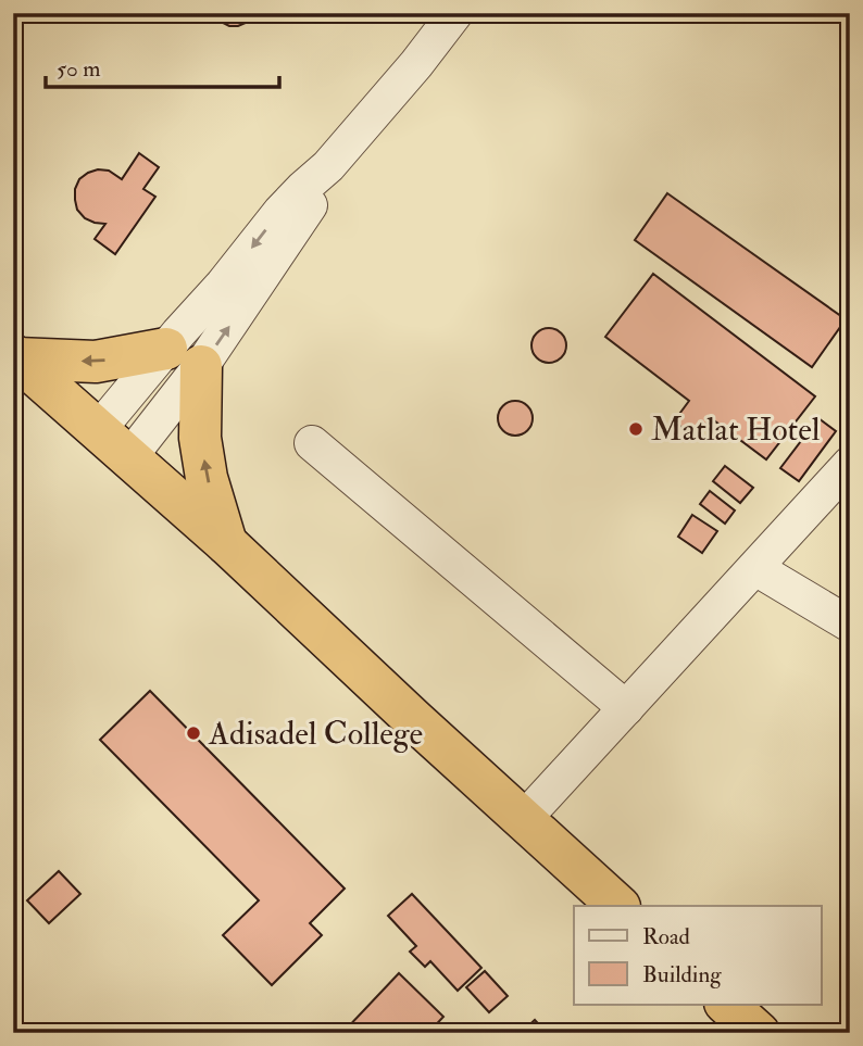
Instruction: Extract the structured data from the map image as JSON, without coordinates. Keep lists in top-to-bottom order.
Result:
{
  "places": ["Matlat Hotel", "Adisadel College"],
  "legend": ["Road", "Building"],
  "scale_bar": "50 m"
}
